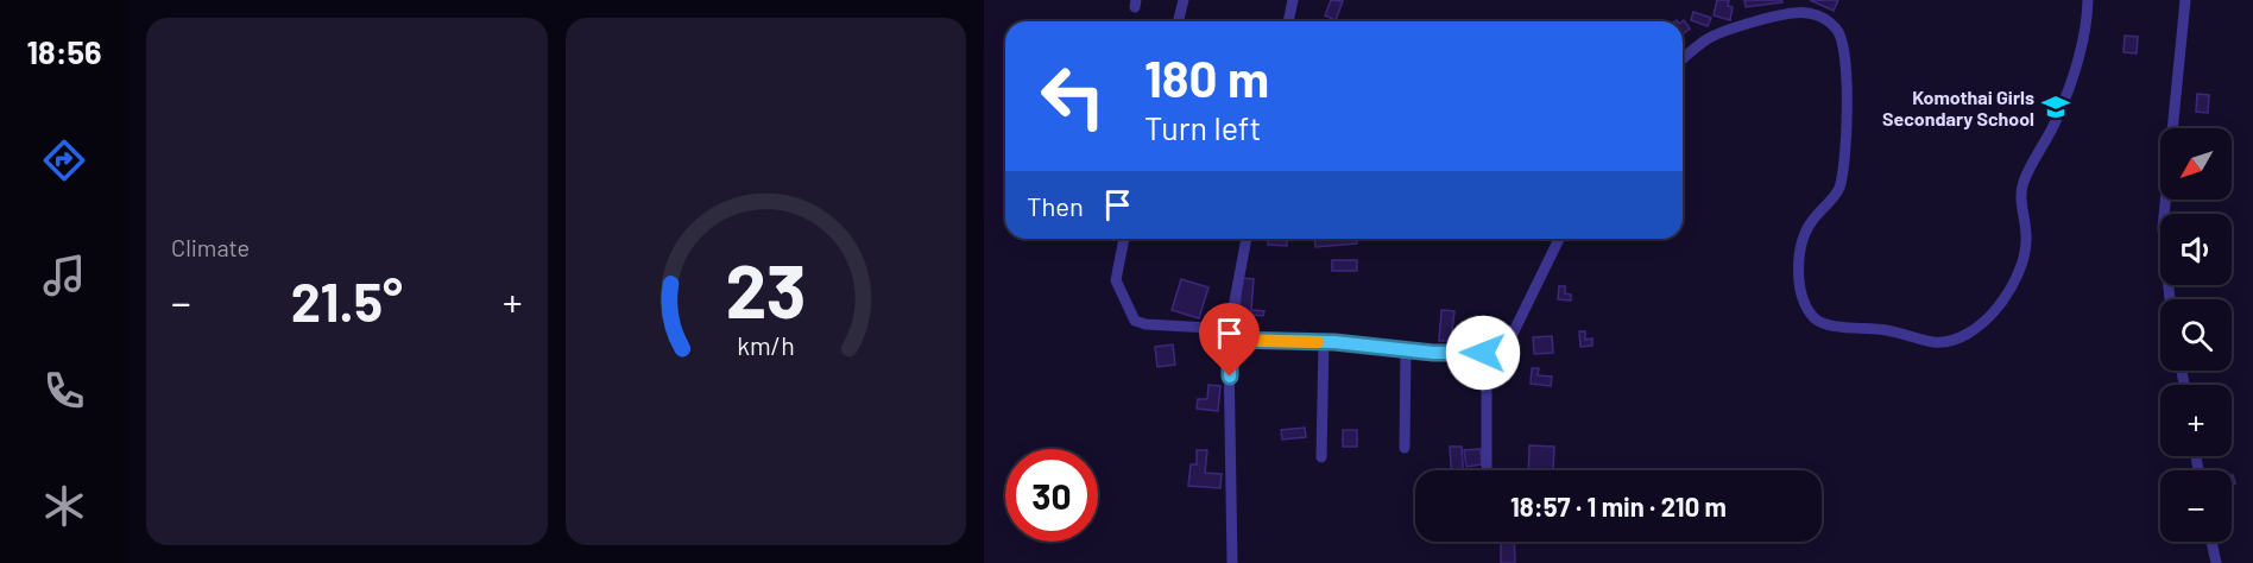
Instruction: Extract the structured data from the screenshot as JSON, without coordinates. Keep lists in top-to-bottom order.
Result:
{
  "places": {
    "school or university": ["Komothai Girls Secondary School"]
  },
  "north": "bottom left",
  "page": {
    "tabs": "18:56",
    "tile": "Climate",
    "turn": ["180 m", "Turn left"],
    "map_buttons": ["+", "−"],
    "then": "Then",
    "heat": ["−", "21.5°", "+"],
    "limit": "30",
    "trip": "18:57 · 1 min · 210 m",
    "gauge": ["23", "km/h"]
  }
}
